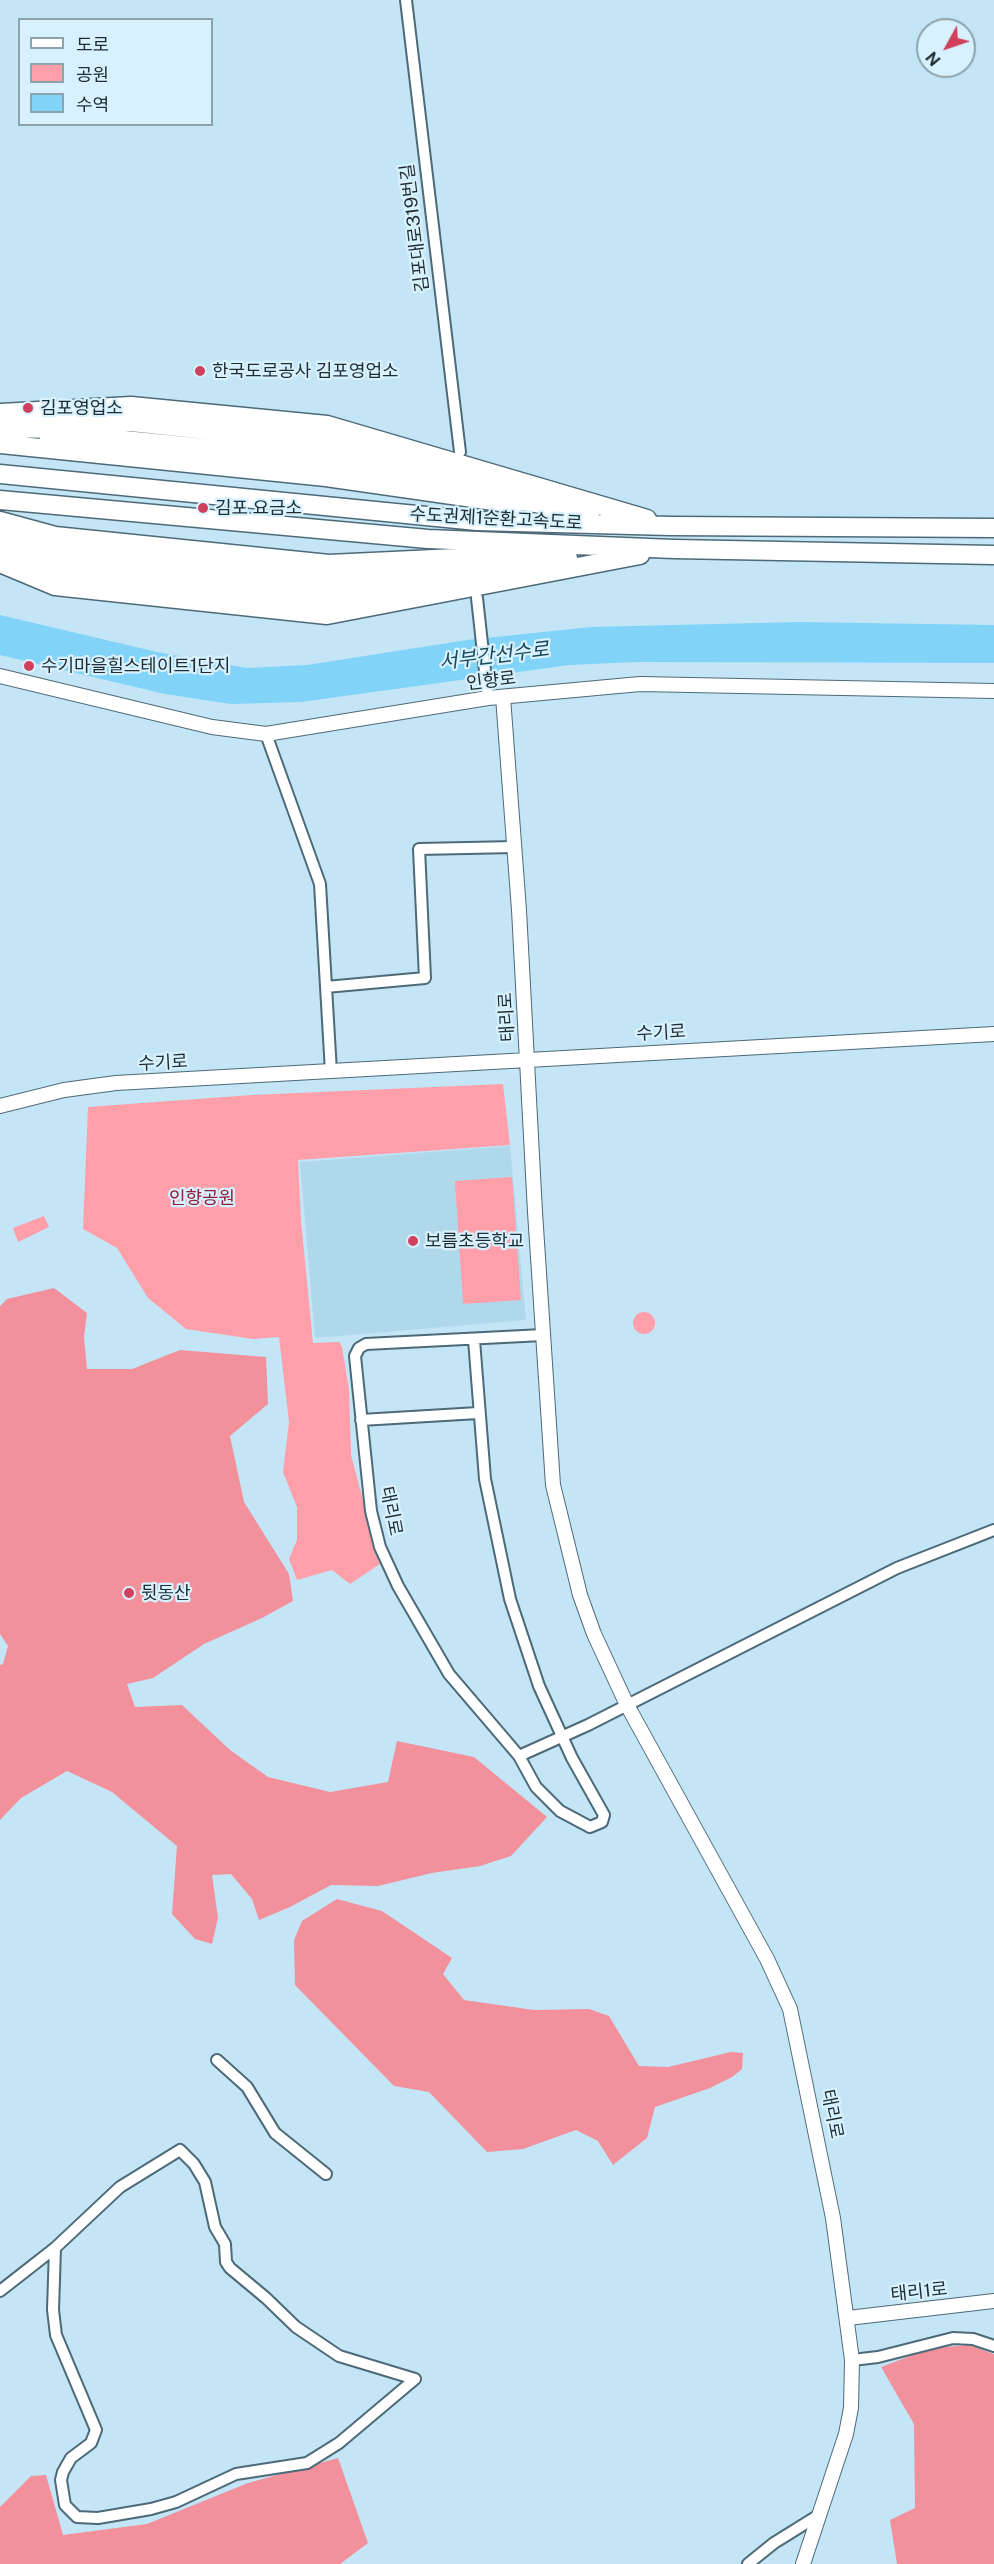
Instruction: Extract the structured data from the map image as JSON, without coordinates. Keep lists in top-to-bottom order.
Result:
{
  "streets": {
    "highway": ["수도권제1순환고속도로"],
    "street": [
      "김포대로319번길",
      "인향로",
      "태리로",
      "수기로",
      "태리1로"
    ]
  },
  "crossings": [
    ["인향로", "태리로"],
    ["태리로", "수기로"],
    ["태리로", "태리1로"]
  ],
  "water": ["서부간선수로"],
  "parks": ["인향공원"],
  "places": [
    "한국도로공사 김포영업소",
    "김포영업소",
    "김포 요금소",
    "수기마을힐스테이트1단지",
    "보름초등학교",
    "뒷동산"
  ],
  "legend": ["도로", "공원", "수역"],
  "north": "bottom left"
}
